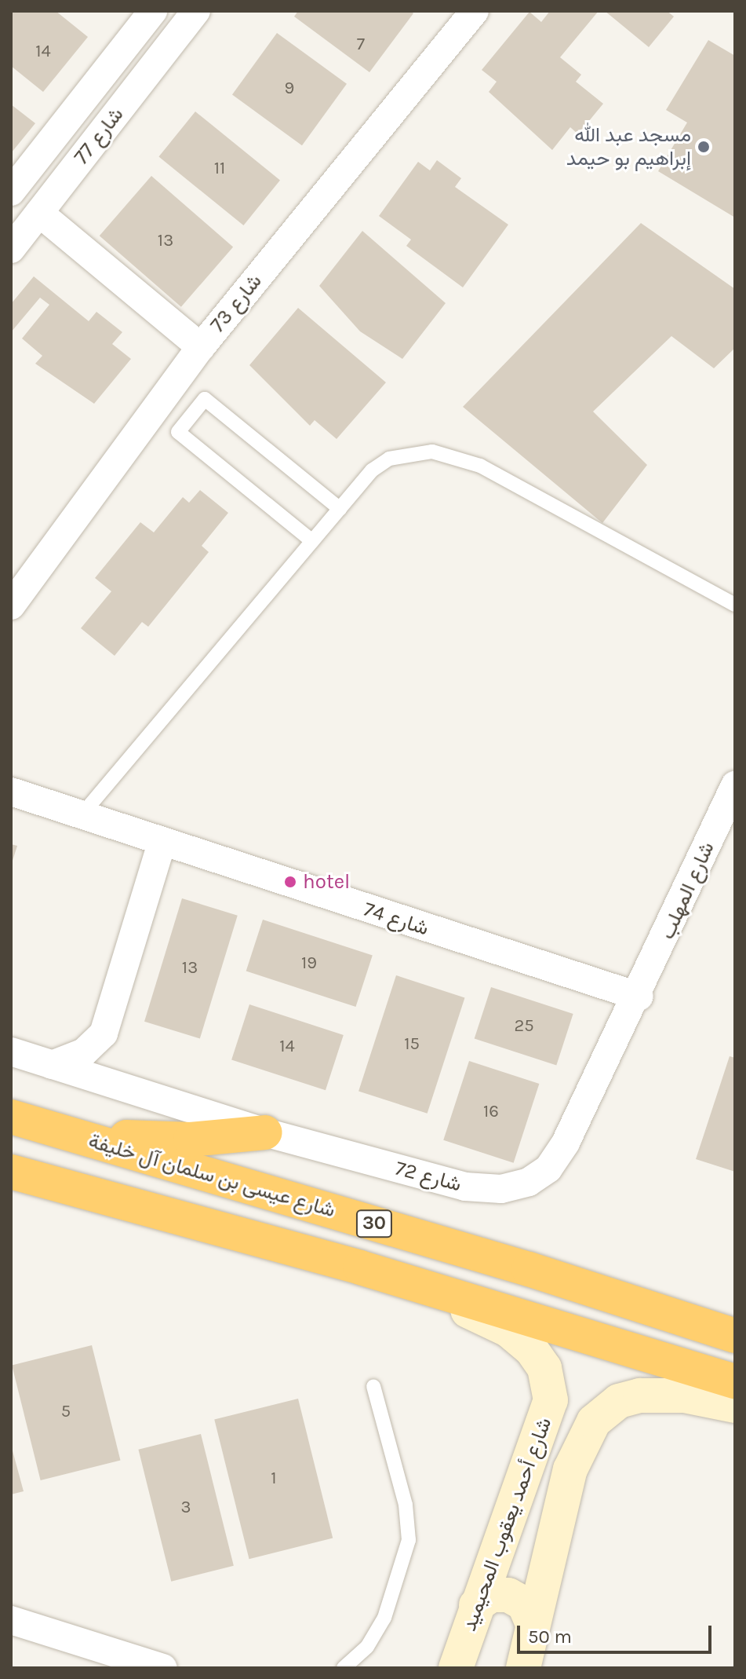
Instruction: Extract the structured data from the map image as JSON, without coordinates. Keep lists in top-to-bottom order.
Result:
{
  "streets": {
    "highway": ["شارع عيسى بن سلمان آل خليفة", "30"],
    "street": [
      "شارع 77",
      "شارع 73",
      "شارع المهلب",
      "شارع 74",
      "شارع 72",
      "شارع أحمد يعقوب المحيميد"
    ]
  },
  "crossings": [
    ["شارع المهلب", "شارع 74"],
    ["شارع المهلب", "شارع 72"],
    ["شارع 74", "شارع 72"],
    ["30", "شارع أحمد يعقوب المحيميد"]
  ],
  "places": ["مسجد عبد الله إبراهيم بو حيمد", "hotel"],
  "house_numbers": [
    "7",
    "14",
    "9",
    "11",
    "13",
    "19",
    "13",
    "25",
    "15",
    "14",
    "16",
    "5",
    "1",
    "3"
  ],
  "scale_bar": "50 m"
}
